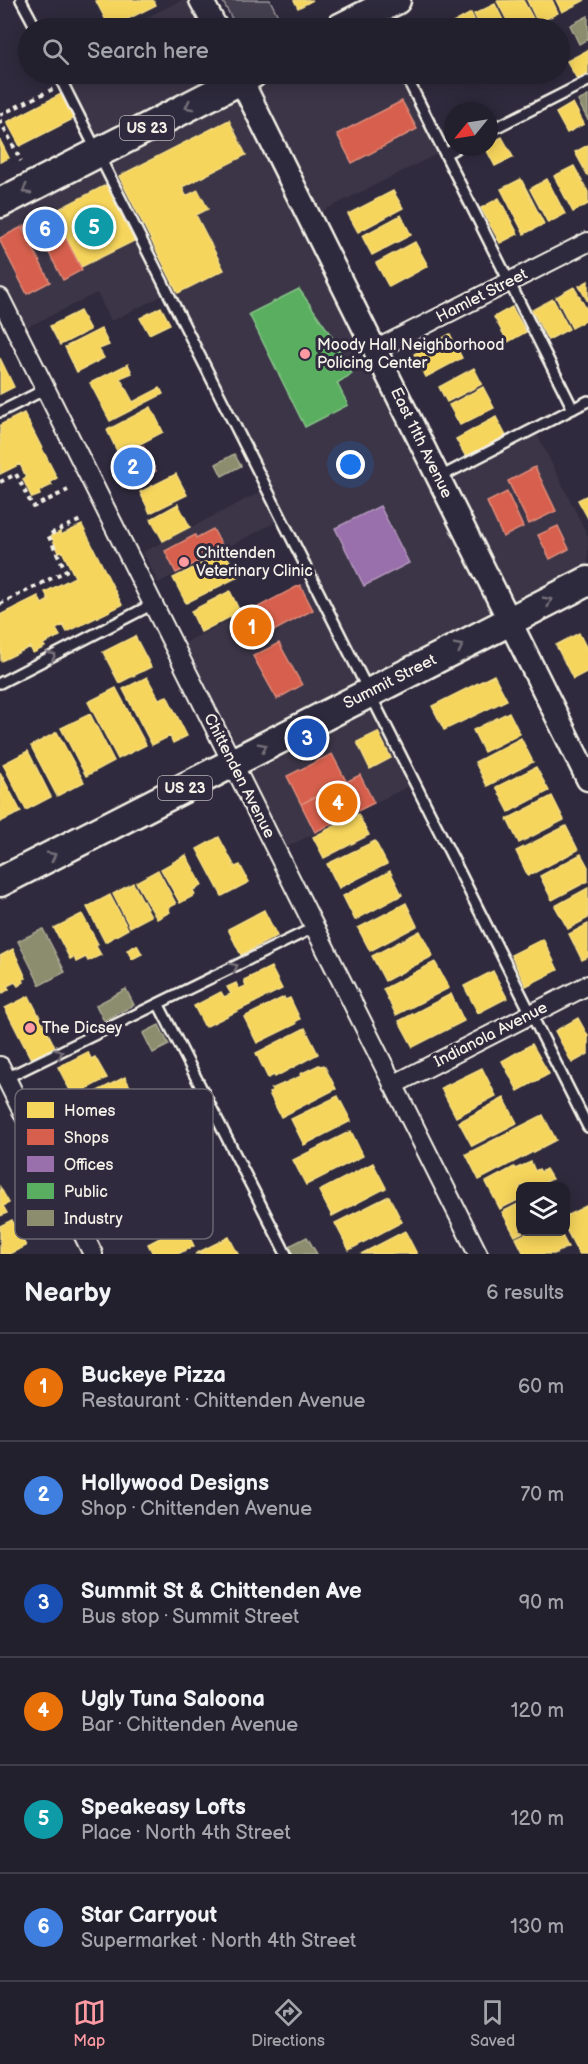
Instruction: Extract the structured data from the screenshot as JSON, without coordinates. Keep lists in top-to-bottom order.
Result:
{
  "streets": {
    "main road": ["US 23", "Summit Street"],
    "street": [
      "Hamlet Street",
      "East 11th Avenue",
      "Chittenden Avenue",
      "Indianola Avenue"
    ]
  },
  "crossings": [
    ["Hamlet Street", "East 11th Avenue"],
    ["East 11th Avenue", "Summit Street"],
    ["Summit Street", "Chittenden Avenue"],
    ["Chittenden Avenue", "Indianola Avenue"]
  ],
  "one_way": ["Summit Street"],
  "places": ["Moody Hall Neighborhood Policing Center", "Chittenden Veterinary Clinic", "The Dicsey"],
  "legend": [
    "Homes",
    "Shops",
    "Offices",
    "Public",
    "Industry"
  ],
  "north": "bottom left",
  "page": {
    "search": "Search here",
    "pins": [
      "5",
      "6",
      "2",
      "1",
      "3",
      "4"
    ],
    "heading": ["Nearby", "6 results"],
    "list": [
      {
        "mark": "1",
        "name": "Buckeye Pizza",
        "note": "Restaurant · Chittenden Avenue",
        "value": "60 m"
      },
      {
        "mark": "2",
        "name": "Hollywood Designs",
        "note": "Shop · Chittenden Avenue",
        "value": "70 m"
      },
      {
        "mark": "3",
        "name": "Summit St & Chittenden Ave",
        "note": "Bus stop · Summit Street",
        "value": "90 m"
      },
      {
        "mark": "4",
        "name": "Ugly Tuna Saloona",
        "note": "Bar · Chittenden Avenue",
        "value": "120 m"
      },
      {
        "mark": "5",
        "name": "Speakeasy Lofts",
        "note": "Place · North 4th Street",
        "value": "120 m"
      },
      {
        "mark": "6",
        "name": "Star Carryout",
        "note": "Supermarket · North 4th Street",
        "value": "130 m"
      }
    ],
    "nav": ["Map", "Directions", "Saved"]
  }
}
